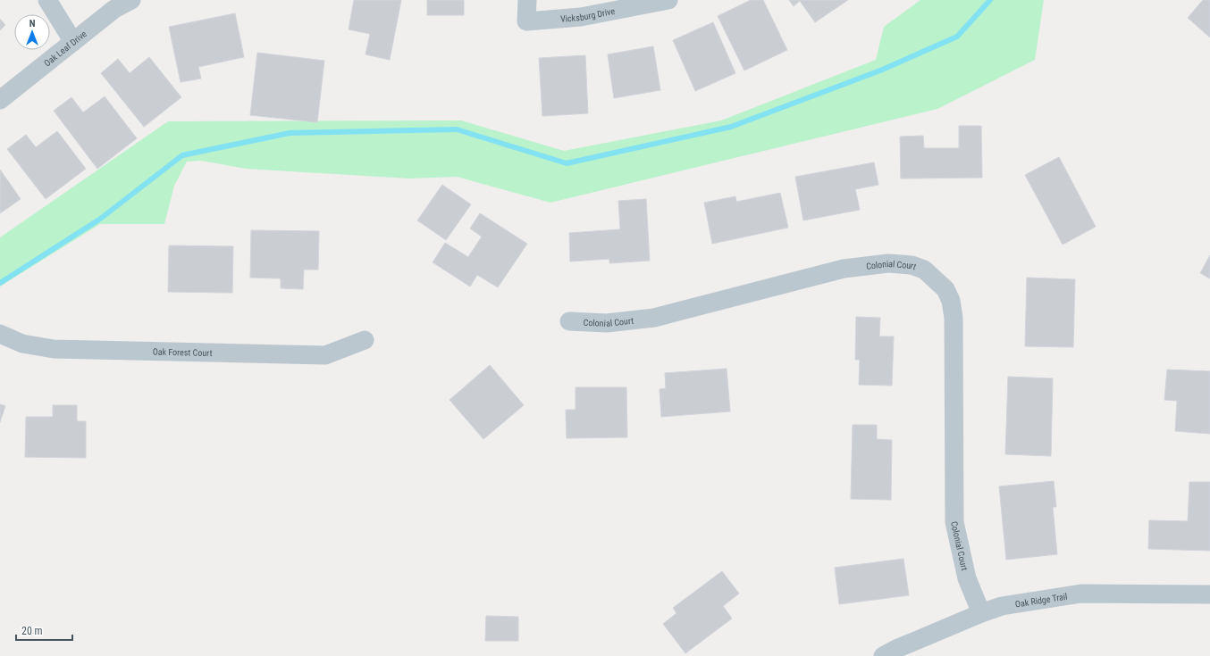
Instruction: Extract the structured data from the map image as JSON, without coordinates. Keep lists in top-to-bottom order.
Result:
{
  "streets": {
    "street": [
      "Vicksburg Drive",
      "Oak Leaf Drive",
      "Colonial Court",
      "Oak Forest Court",
      "Oak Ridge Trail"
    ]
  },
  "crossings": [
    ["Colonial Court", "Oak Ridge Trail"]
  ],
  "scale_bar": "20 m",
  "north": "top"
}
